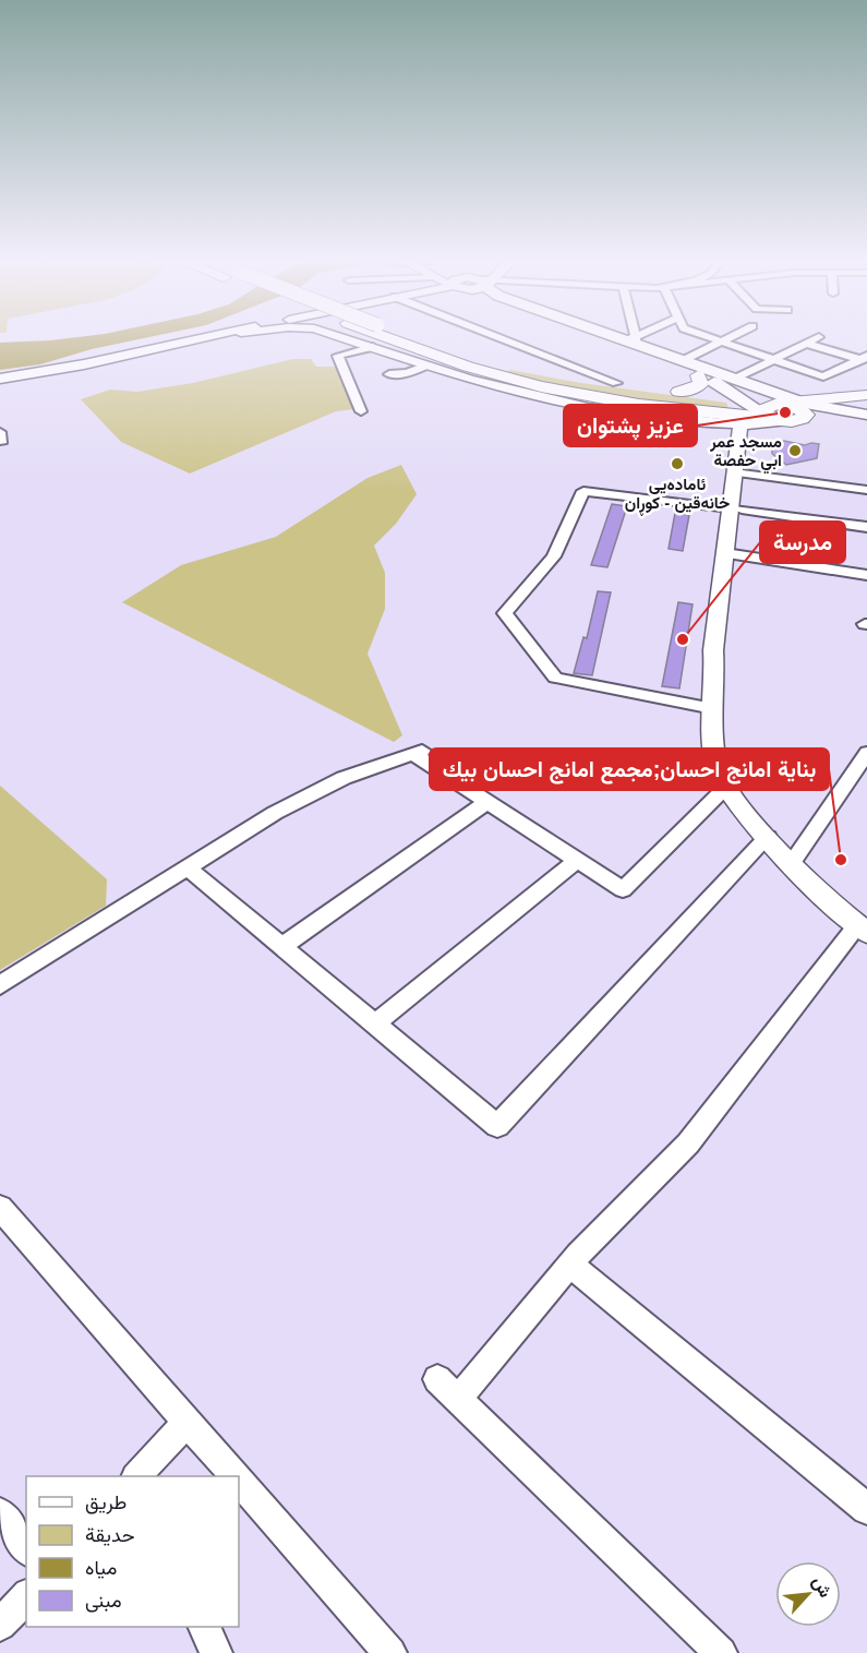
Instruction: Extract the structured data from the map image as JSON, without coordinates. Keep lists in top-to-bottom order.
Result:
{
  "places": [
    "عزيز پشتوان",
    "مسجد عمر ابي حفصة",
    "ئامادەیی خانەقین - کوڕان",
    "مدرسة",
    "بناية امانج احسان;مجمع امانج احسان بيك"
  ],
  "legend": [
    "طريق",
    "حديقة",
    "مياه",
    "مبنى"
  ],
  "north": "top right"
}
